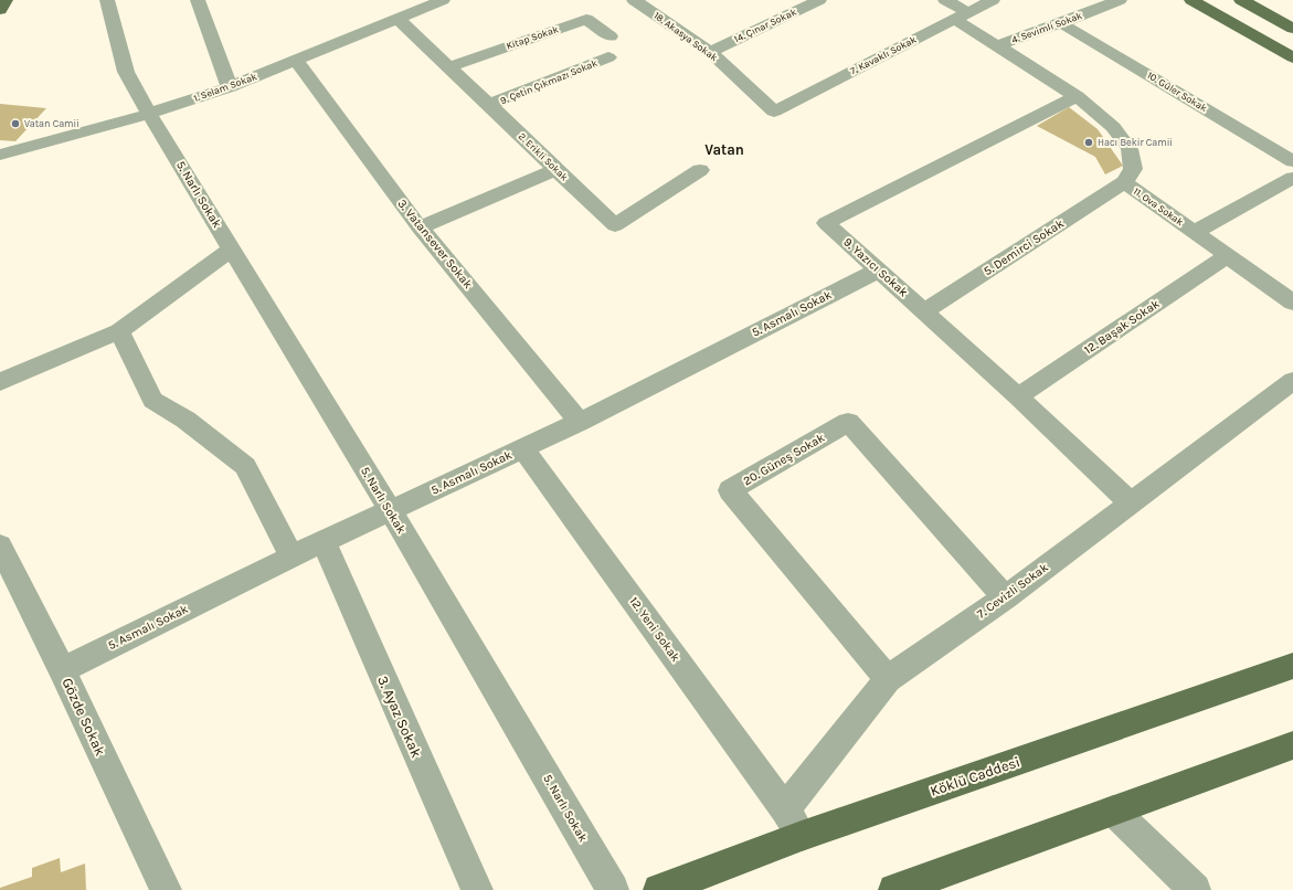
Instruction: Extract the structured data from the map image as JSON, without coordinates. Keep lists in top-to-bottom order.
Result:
{
  "streets": {
    "main road": ["Köklü Caddesi"],
    "street": [
      "14. Çınar Sokak",
      "4. Sevimli Sokak",
      "18. Akasya Sokak",
      "Kitap Sokak",
      "7. Kavaklı Sokak",
      "9. Çetin Çıkmazı Sokak",
      "1. Selam Sokak",
      "10. Güler Sokak",
      "2. Erikli Sokak",
      "5. Narlı Sokak",
      "11. Ova Sokak",
      "3. Vatansever Sokak",
      "5. Demirci Sokak",
      "9. Yazıcı Sokak",
      "5. Asmalı Sokak",
      "12. Başak Sokak",
      "20. Güneş Sokak",
      "7. Cevizli Sokak",
      "12. Yeni Sokak",
      "Gözde Sokak",
      "3. Ayaz Sokak"
    ]
  },
  "crossings": [
    ["14. Çınar Sokak", "18. Akasya Sokak"],
    ["4. Sevimli Sokak", "10. Güler Sokak"],
    ["4. Sevimli Sokak", "11. Ova Sokak"],
    ["18. Akasya Sokak", "7. Kavaklı Sokak"],
    ["Kitap Sokak", "2. Erikli Sokak"],
    ["7. Kavaklı Sokak", "11. Ova Sokak"],
    ["9. Çetin Çıkmazı Sokak", "2. Erikli Sokak"],
    ["1. Selam Sokak", "2. Erikli Sokak"],
    ["1. Selam Sokak", "5. Narlı Sokak"],
    ["1. Selam Sokak", "3. Vatansever Sokak"],
    ["5. Narlı Sokak", "5. Asmalı Sokak"],
    ["11. Ova Sokak", "5. Demirci Sokak"],
    ["11. Ova Sokak", "9. Yazıcı Sokak"],
    ["11. Ova Sokak", "12. Başak Sokak"],
    ["3. Vatansever Sokak", "5. Asmalı Sokak"],
    ["5. Demirci Sokak", "9. Yazıcı Sokak"],
    ["9. Yazıcı Sokak", "5. Asmalı Sokak"],
    ["9. Yazıcı Sokak", "12. Başak Sokak"],
    ["9. Yazıcı Sokak", "7. Cevizli Sokak"],
    ["5. Asmalı Sokak", "12. Yeni Sokak"],
    ["5. Asmalı Sokak", "Gözde Sokak"],
    ["5. Asmalı Sokak", "3. Ayaz Sokak"],
    ["20. Güneş Sokak", "7. Cevizli Sokak"],
    ["7. Cevizli Sokak", "12. Yeni Sokak"]
  ],
  "districts": ["Vatan"],
  "places": ["Vatan Camii", "Hacı Bekir Camii"]
}
